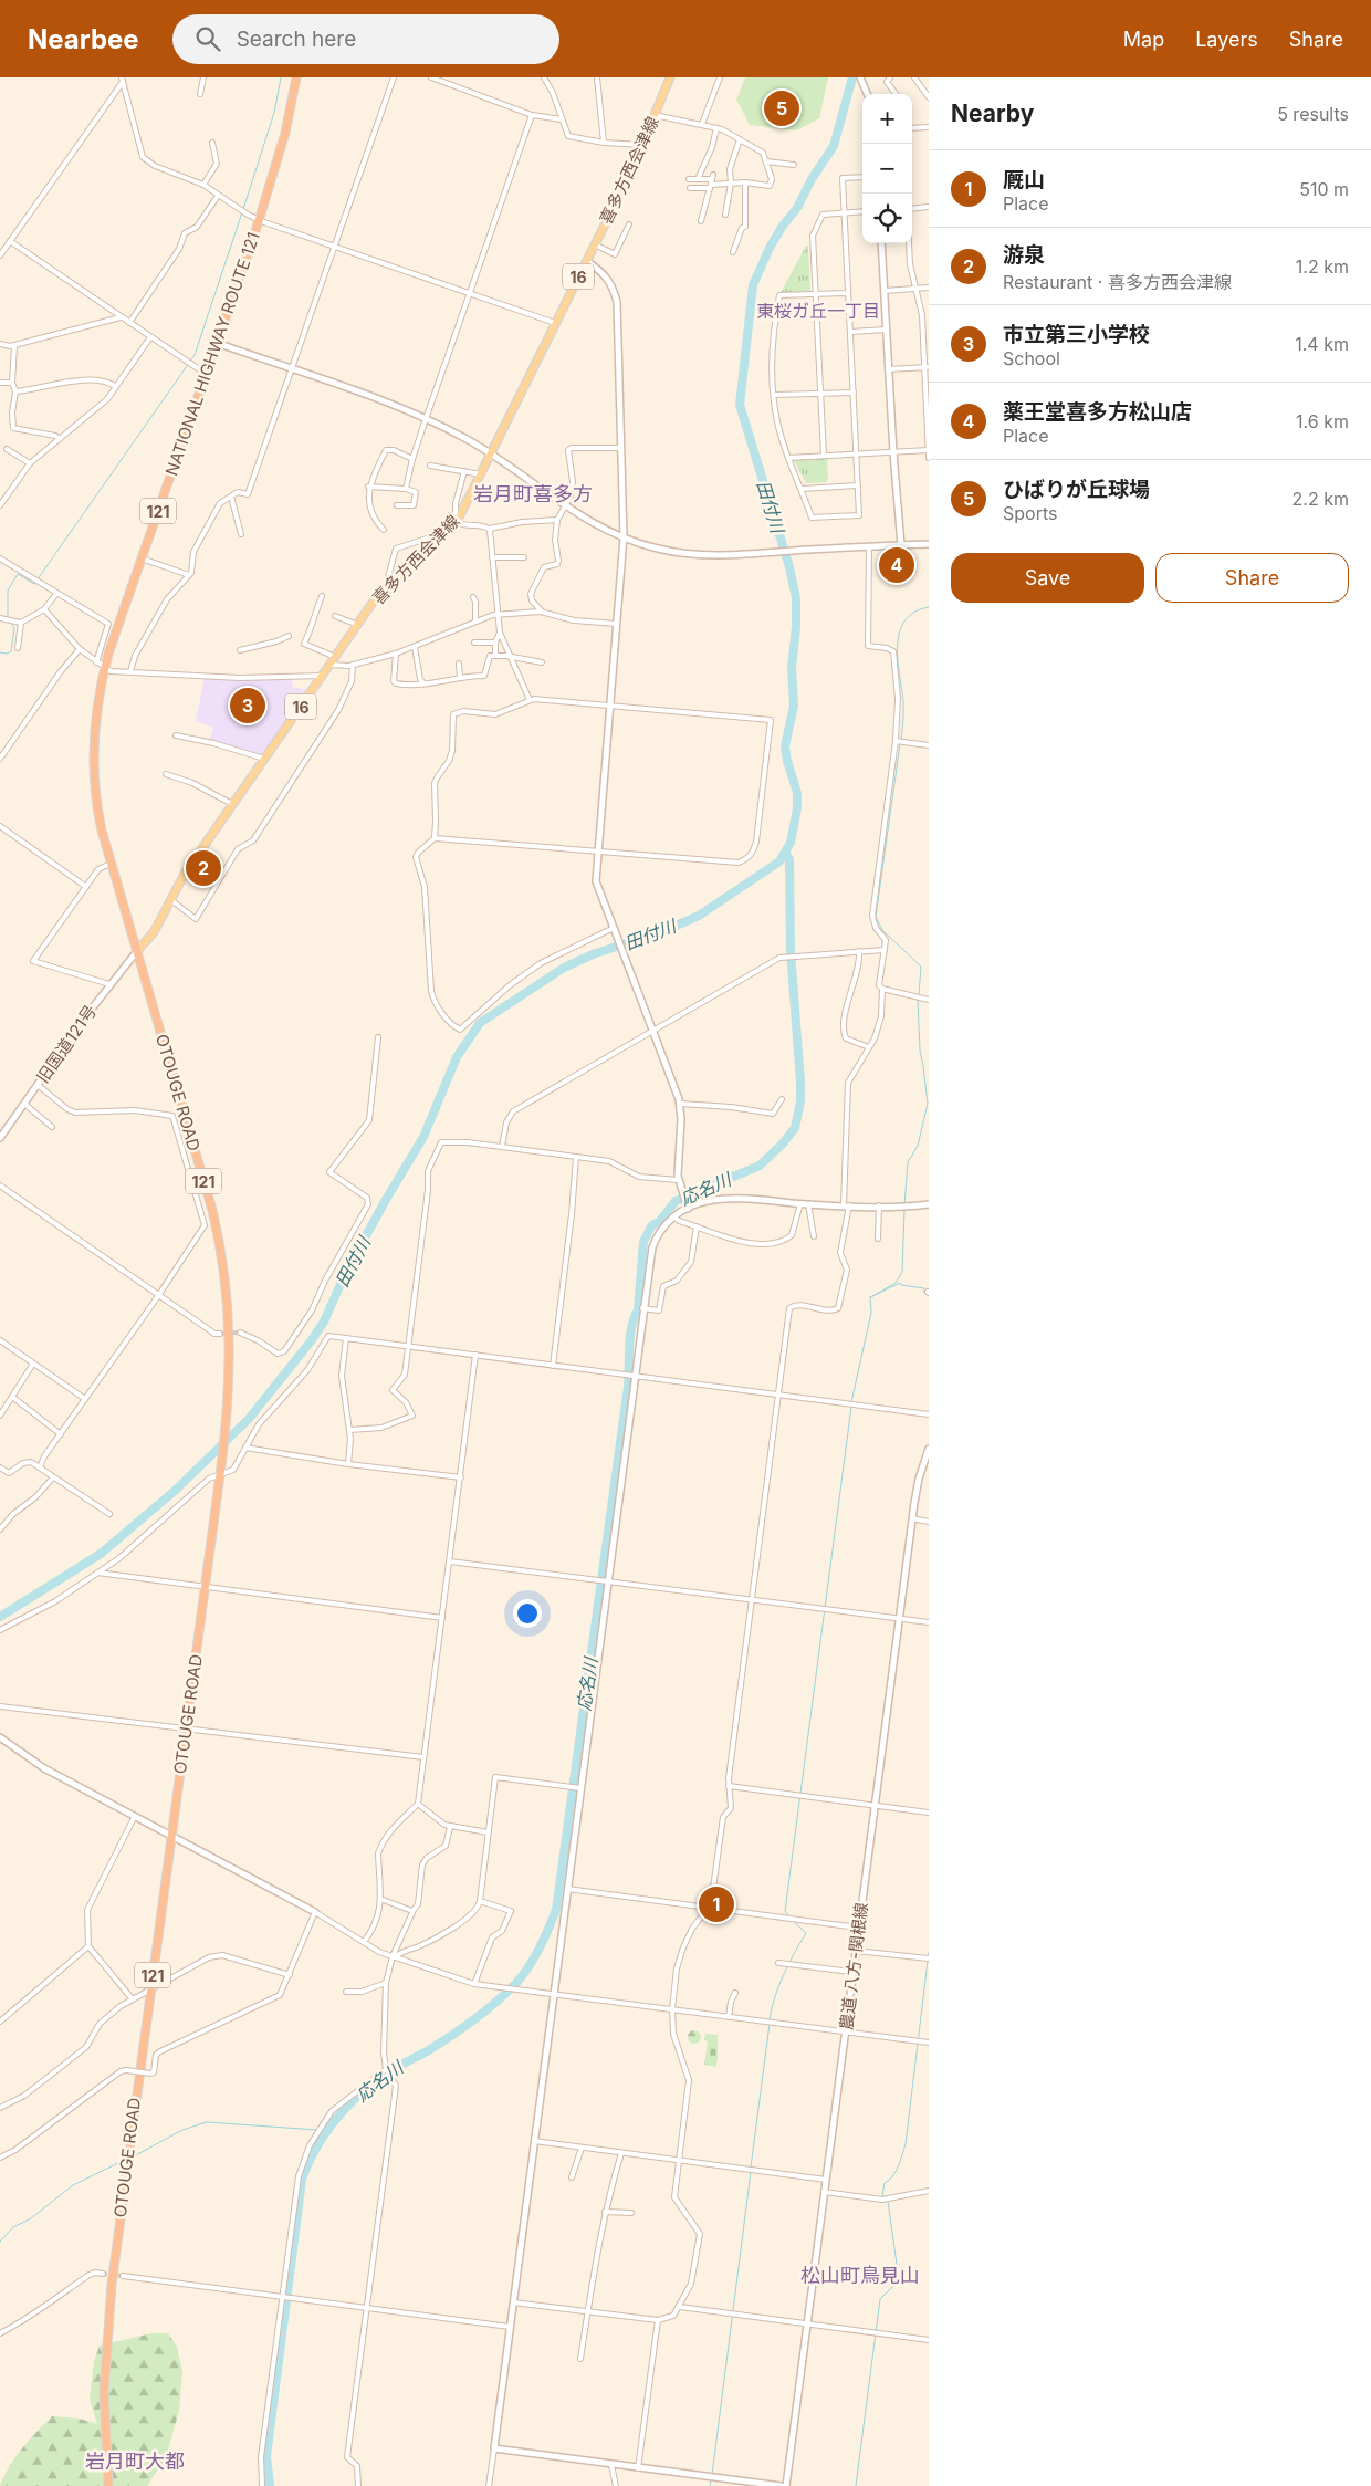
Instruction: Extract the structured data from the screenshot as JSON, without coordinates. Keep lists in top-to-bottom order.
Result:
{
  "streets": {
    "highway": ["NATIONAL HIGHWAY ROUTE 121", "121", "OTOUGE ROAD"],
    "main road": ["喜多方西会津線", "16"],
    "street": ["旧国道121号", "農道 八方-関根線"]
  },
  "crossings": [
    ["喜多方西会津線", "NATIONAL HIGHWAY ROUTE 121"],
    ["喜多方西会津線", "旧国道121号"],
    ["喜多方西会津線", "OTOUGE ROAD"],
    ["NATIONAL HIGHWAY ROUTE 121", "旧国道121号"],
    ["NATIONAL HIGHWAY ROUTE 121", "OTOUGE ROAD"],
    ["旧国道121号", "OTOUGE ROAD"]
  ],
  "districts": [
    "東桜ガ丘一丁目",
    "岩月町喜多方",
    "松山町鳥見山",
    "岩月町大都"
  ],
  "water": ["田付川", "応名川"],
  "page": {
    "header": "Nearbee",
    "search": "Search here",
    "nav": ["Map", "Layers", "Share"],
    "heading": ["Nearby", "5 results"],
    "pins": [
      "5",
      "4",
      "3",
      "2",
      "1"
    ],
    "map_buttons": ["+", "−"],
    "list": [
      {
        "mark": "1",
        "name": "厩山",
        "note": "Place",
        "value": "510 m"
      },
      {
        "mark": "2",
        "name": "游泉",
        "note": "Restaurant · 喜多方西会津線",
        "value": "1.2 km"
      },
      {
        "mark": "3",
        "name": "市立第三小学校",
        "note": "School",
        "value": "1.4 km"
      },
      {
        "mark": "4",
        "name": "薬王堂喜多方松山店",
        "note": "Place",
        "value": "1.6 km"
      },
      {
        "mark": "5",
        "name": "ひばりが丘球場",
        "note": "Sports",
        "value": "2.2 km"
      }
    ],
    "buttons": ["Save", "Share"]
  }
}
